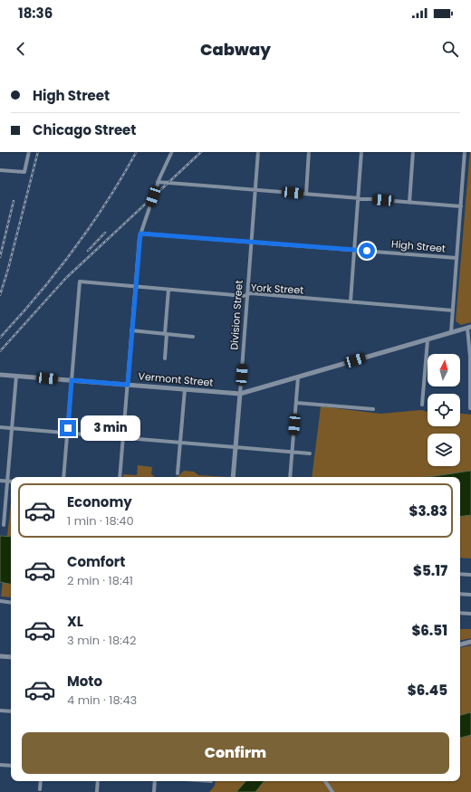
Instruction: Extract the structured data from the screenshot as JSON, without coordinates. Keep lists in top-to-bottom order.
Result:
{
  "streets": {
    "street": [
      "High Street",
      "York Street",
      "Division Street",
      "Vermont Street"
    ]
  },
  "crossings": [
    ["High Street", "Division Street"],
    ["York Street", "Division Street"],
    ["York Street", "Vermont Street"],
    ["Division Street", "Vermont Street"]
  ],
  "north": "top",
  "page": {
    "status": "18:36",
    "header": "Cabway",
    "banner": ["High Street", "Chicago Street"],
    "bubble": "3 min",
    "list": [
      {
        "name": "Economy",
        "note": "1 min · 18:40",
        "value": "$3.83"
      },
      {
        "name": "Comfort",
        "note": "2 min · 18:41",
        "value": "$5.17"
      },
      {
        "name": "XL",
        "note": "3 min · 18:42",
        "value": "$6.51"
      },
      {
        "name": "Moto",
        "note": "4 min · 18:43",
        "value": "$6.45"
      }
    ],
    "buttons": "Confirm"
  }
}
